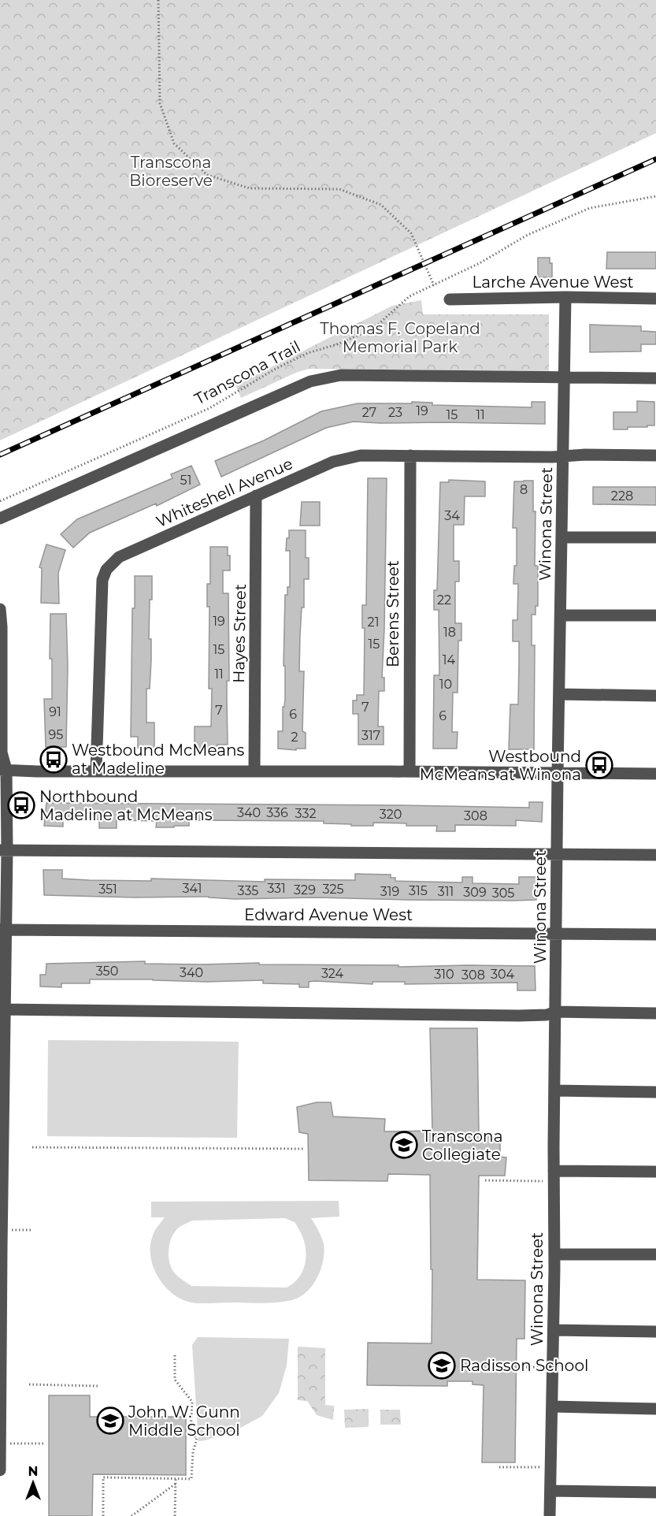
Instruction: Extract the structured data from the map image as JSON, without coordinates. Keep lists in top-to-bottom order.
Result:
{
  "streets": {
    "street": [
      "Larche Avenue West",
      "Whiteshell Avenue",
      "Winona Street",
      "Berens Street",
      "Hayes Street",
      "Edward Avenue West"
    ],
    "path": ["Transcona Trail"]
  },
  "crossings": [
    ["Larche Avenue West", "Winona Street"],
    ["Whiteshell Avenue", "Winona Street"],
    ["Whiteshell Avenue", "Berens Street"],
    ["Whiteshell Avenue", "Hayes Street"],
    ["Winona Street", "Edward Avenue West"]
  ],
  "parks": ["Transcona Bioreserve", "Thomas F. Copeland Memorial Park"],
  "places": {
    "bus stop": ["Westbound McMeans at Madeline", "Westbound McMeans at Winona", "Northbound Madeline at McMeans"],
    "school or university": ["Transcona Collegiate", "Radisson School", "John W. Gunn Middle School"]
  },
  "house_numbers": [
    "19",
    "27",
    "23",
    "15",
    "11",
    "51",
    "8",
    "228",
    "34",
    "22",
    "19",
    "21",
    "18",
    "15",
    "15",
    "14",
    "11",
    "10",
    "7",
    "7",
    "91",
    "6",
    "6",
    "95",
    "317",
    "2",
    "340",
    "336",
    "332",
    "320",
    "308",
    "341",
    "331",
    "351",
    "325",
    "329",
    "335",
    "315",
    "319",
    "311",
    "309",
    "305",
    "350",
    "340",
    "324",
    "310",
    "304",
    "308"
  ],
  "north": "top"
}
